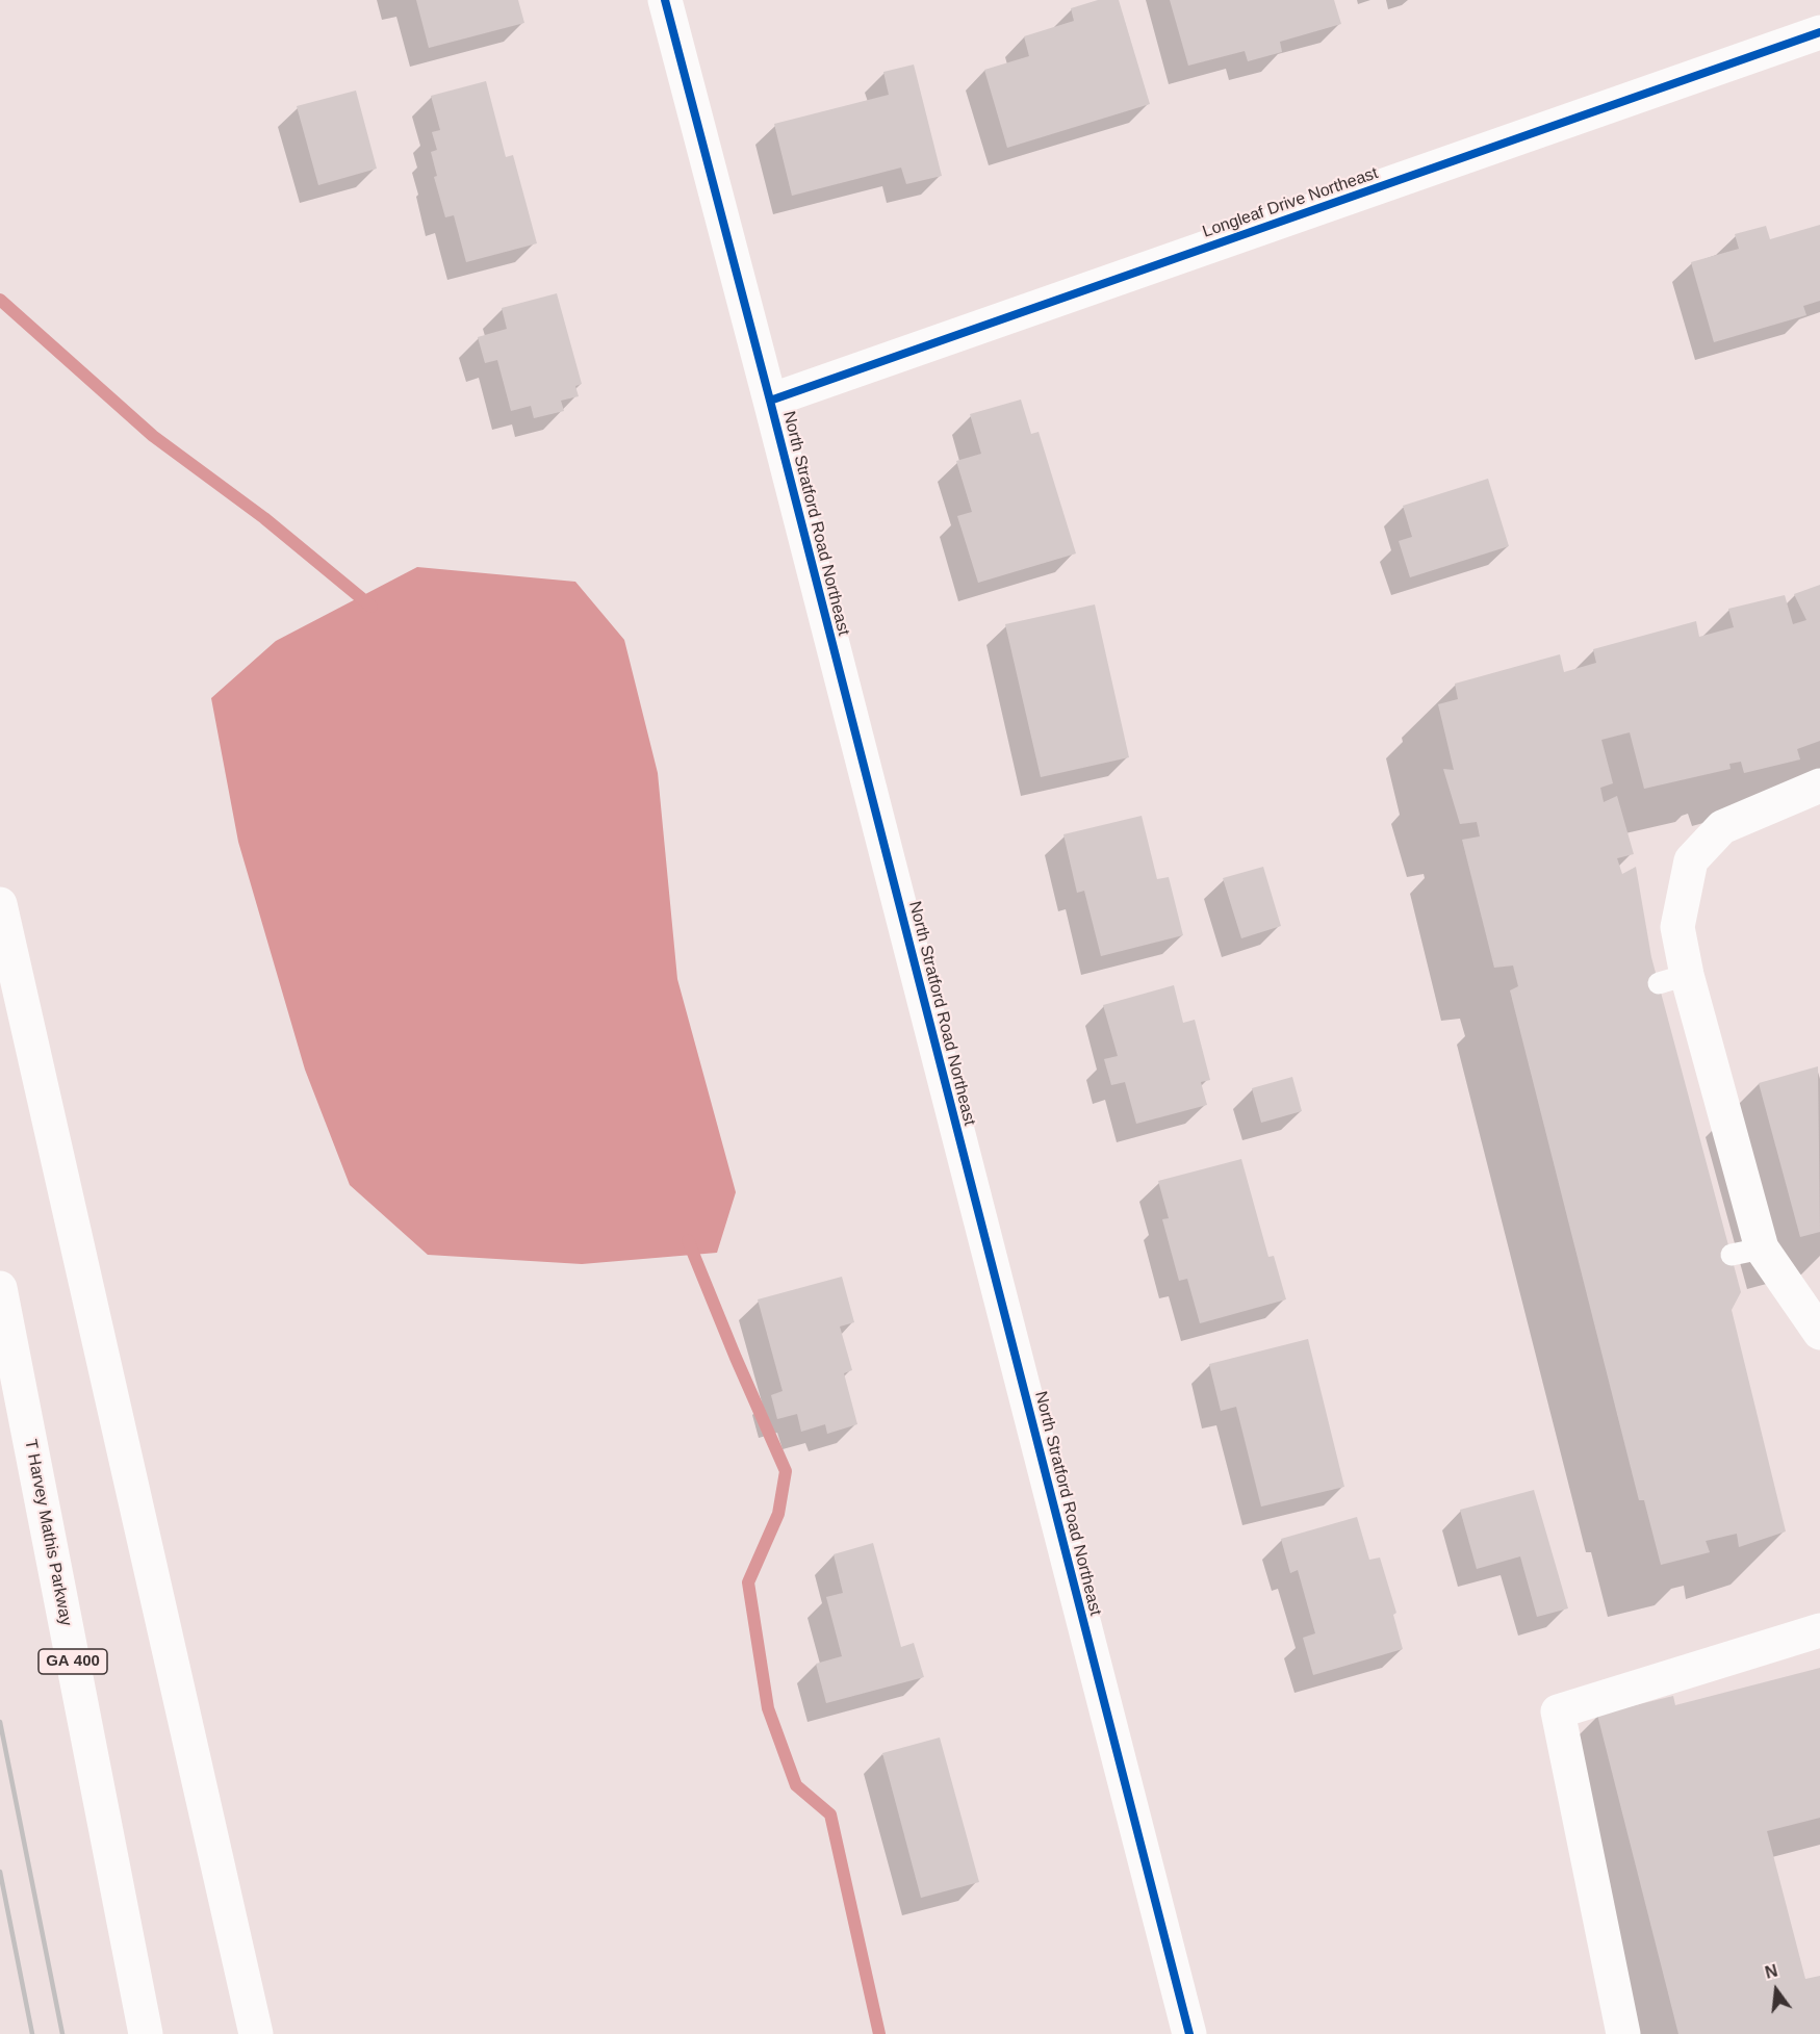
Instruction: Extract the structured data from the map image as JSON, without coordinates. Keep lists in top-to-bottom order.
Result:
{
  "streets": {
    "main road": [
      "Longleaf Drive Northeast",
      "North Stratford Road Northeast",
      "T Harvey Mathis Parkway",
      "GA 400"
    ]
  },
  "crossings": [
    ["Longleaf Drive Northeast", "North Stratford Road Northeast"]
  ],
  "north": "top"
}
